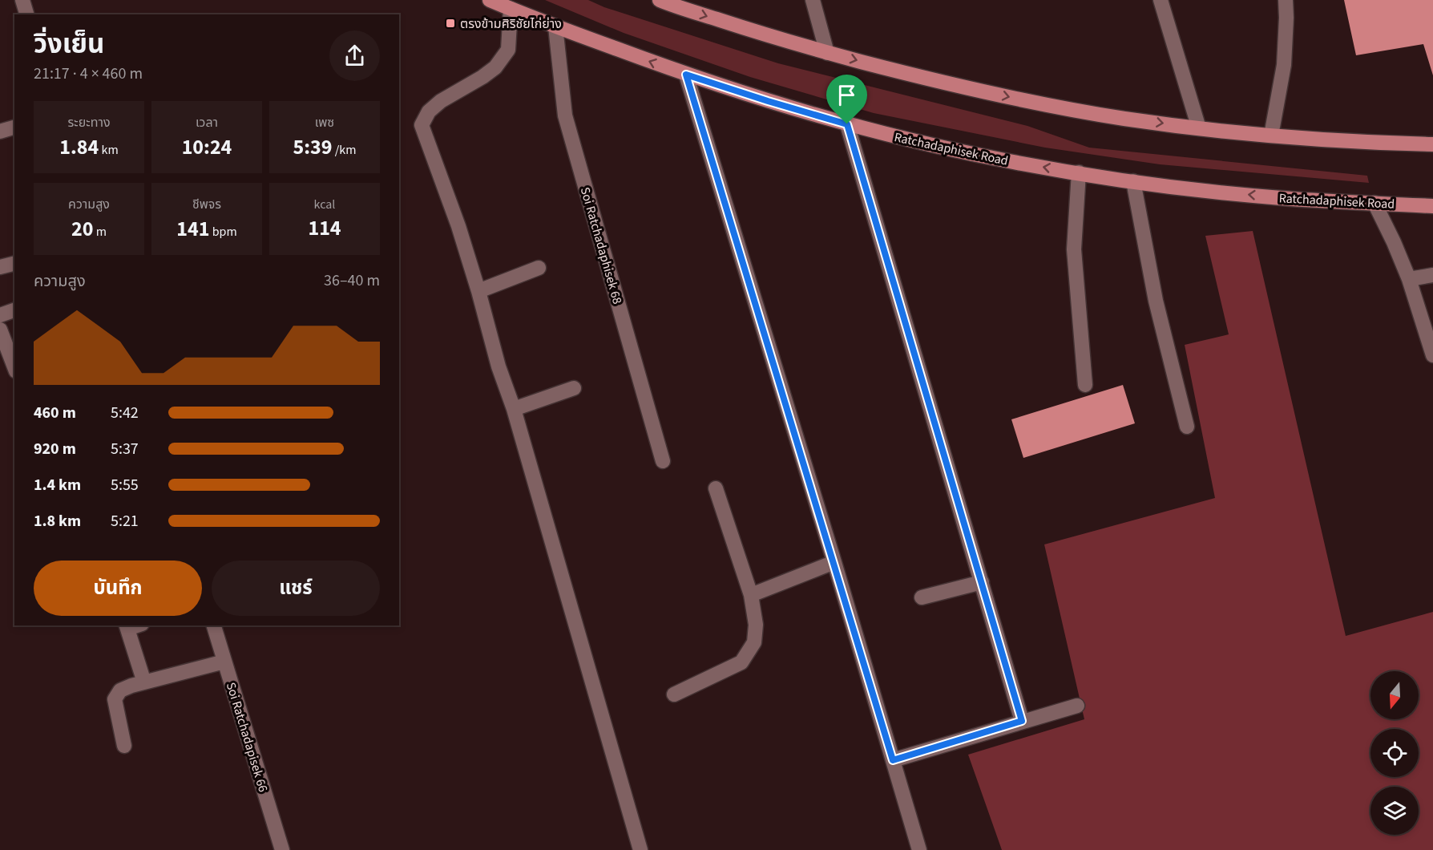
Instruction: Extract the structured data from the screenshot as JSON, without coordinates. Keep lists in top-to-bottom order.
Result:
{
  "streets": {
    "main road": ["Ratchadaphisek Road"],
    "street": ["Soi Ratchadaphisek 68", "Soi Ratchadapisek 66"]
  },
  "crossings": [
    ["Ratchadaphisek Road", "Soi Ratchadaphisek 68"]
  ],
  "places": {
    "transit": ["ตรงข้ามศิริชัยไก่ย่าง"]
  },
  "north": "bottom",
  "page": {
    "heading": ["วิ่งเย็น", "21:17 · 4 × 460 m"],
    "stats": [
      ["ระยะทาง", "1.84 km"],
      ["เวลา", "10:24"],
      ["เพซ", "5:39 /km"],
      ["ความสูง", "20 m"],
      ["ชีพจร", "141 bpm"],
      ["kcal", "114"]
    ],
    "chart": ["ความสูง", "36–40 m"],
    "list": [
      {
        "name": "460 m",
        "note": "5:42"
      },
      {
        "name": "920 m",
        "note": "5:37"
      },
      {
        "name": "1.4 km",
        "note": "5:55"
      },
      {
        "name": "1.8 km",
        "note": "5:21"
      }
    ],
    "buttons": ["บันทึก", "แชร์"]
  }
}
